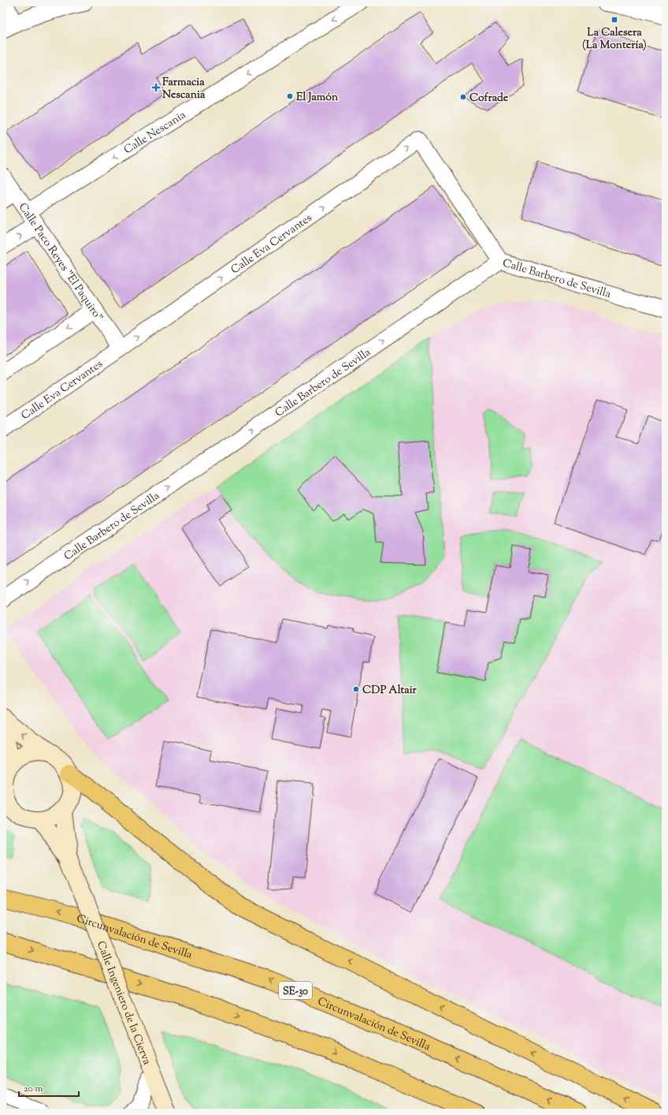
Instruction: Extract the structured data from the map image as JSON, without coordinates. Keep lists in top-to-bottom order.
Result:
{
  "streets": {
    "highway": ["Circunvalación de Sevilla", "SE-30"],
    "main road": ["Calle Ingeniero de la Cierva"],
    "street": [
      "Calle Nescania",
      "Calle Eva Cervantes",
      "Calle Paco Reyes \"El Paquiro\"",
      "Calle Barbero de Sevilla"
    ]
  },
  "crossings": [
    ["Calle Nescania", "Calle Paco Reyes \"El Paquiro\""],
    ["Calle Eva Cervantes", "Calle Paco Reyes \"El Paquiro\""],
    ["Calle Eva Cervantes", "Calle Barbero de Sevilla"]
  ],
  "one_way": ["Calle Nescania", "Calle Barbero de Sevilla"],
  "places": {
    "transit": ["La Calesera (La Montería)"],
    "health": ["Farmacia Nescania"],
    "other": ["El Jamón", "Cofrade", "CDP Altair"]
  },
  "scale_bar": "20 m"
}
